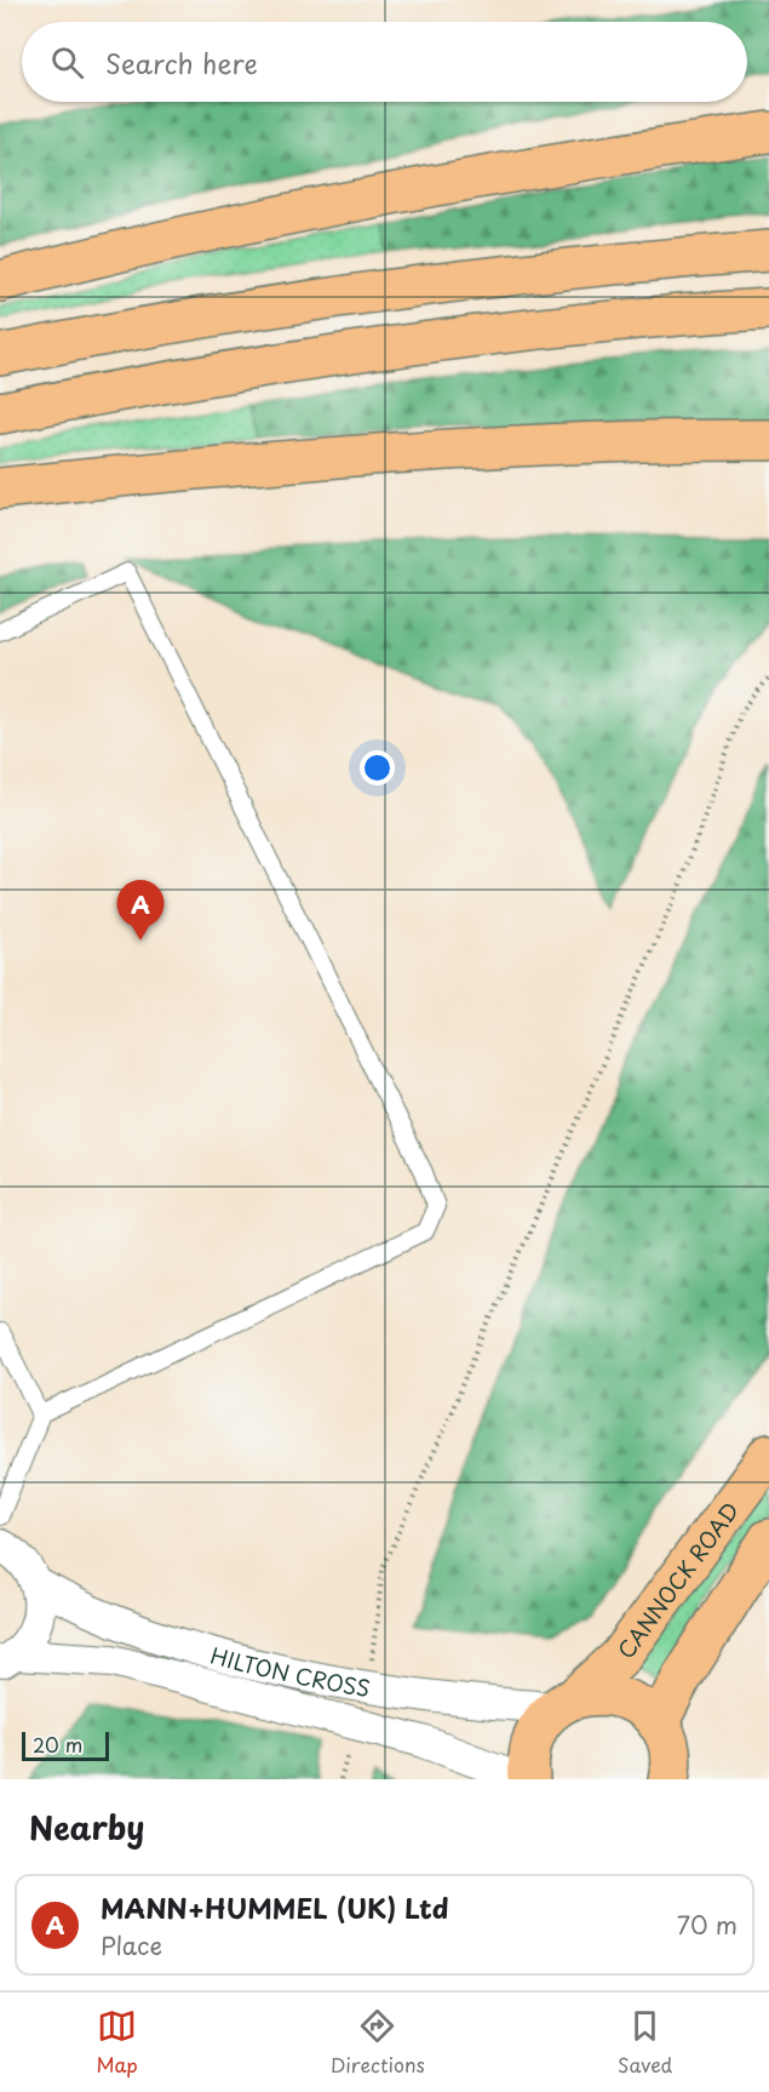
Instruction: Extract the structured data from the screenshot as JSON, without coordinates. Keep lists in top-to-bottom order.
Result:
{
  "streets": {
    "highway": ["CANNOCK ROAD"],
    "street": ["HILTON CROSS"]
  },
  "crossings": [
    ["CANNOCK ROAD", "HILTON CROSS"]
  ],
  "scale_bar": "20 m",
  "page": {
    "search": "Search here",
    "pins": "A",
    "scale": "20 m",
    "heading": "Nearby",
    "list": [
      {
        "mark": "A",
        "name": "MANN+HUMMEL (UK) Ltd",
        "note": "Place",
        "value": "70 m"
      }
    ],
    "nav": ["Map", "Directions", "Saved"]
  }
}
